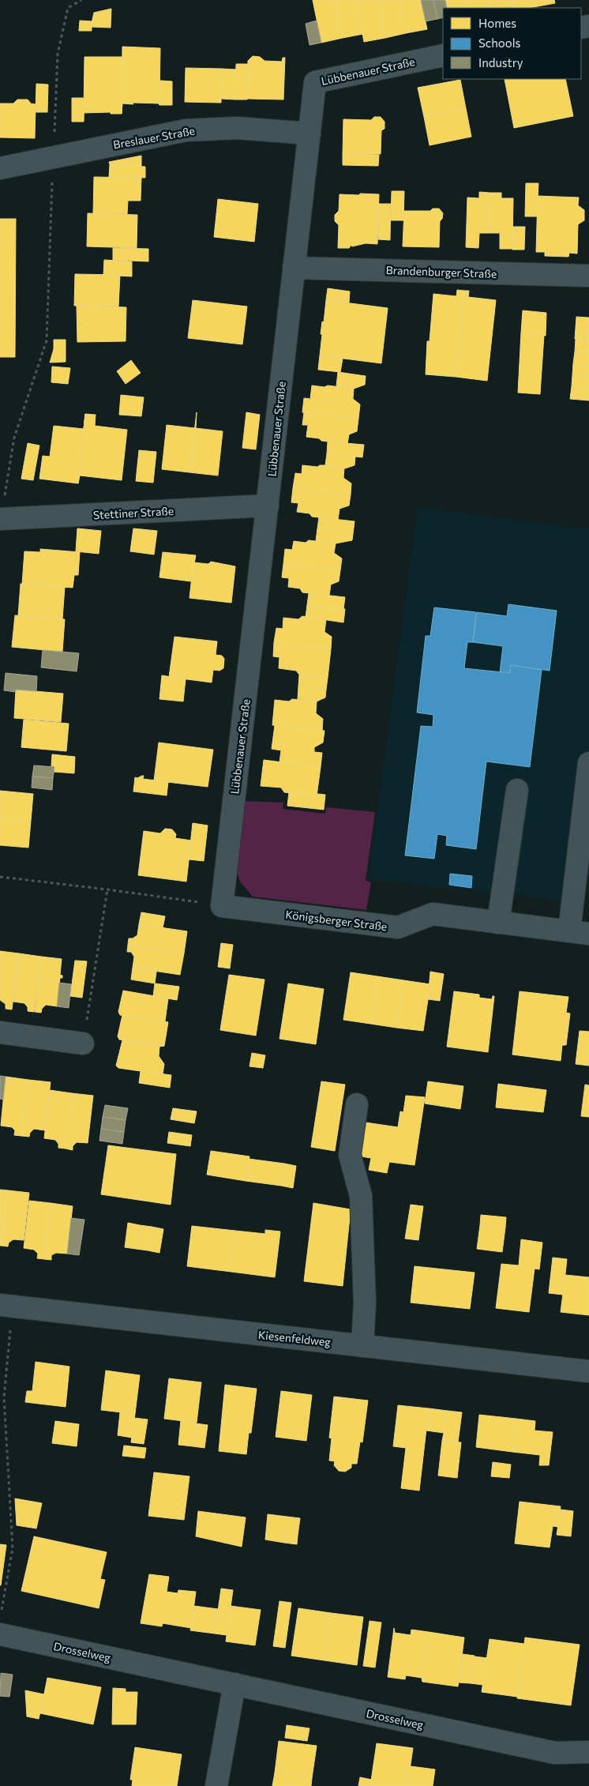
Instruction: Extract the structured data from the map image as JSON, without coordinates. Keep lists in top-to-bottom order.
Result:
{
  "streets": {
    "street": [
      "Lübbenauer Straße",
      "Breslauer Straße",
      "Brandenburger Straße",
      "Stettiner Straße",
      "Königsberger Straße",
      "Kiesenfeldweg",
      "Drosselweg"
    ]
  },
  "crossings": [
    ["Lübbenauer Straße", "Breslauer Straße"],
    ["Lübbenauer Straße", "Brandenburger Straße"],
    ["Lübbenauer Straße", "Stettiner Straße"],
    ["Lübbenauer Straße", "Königsberger Straße"]
  ],
  "legend": ["Homes", "Schools", "Industry"]
}
